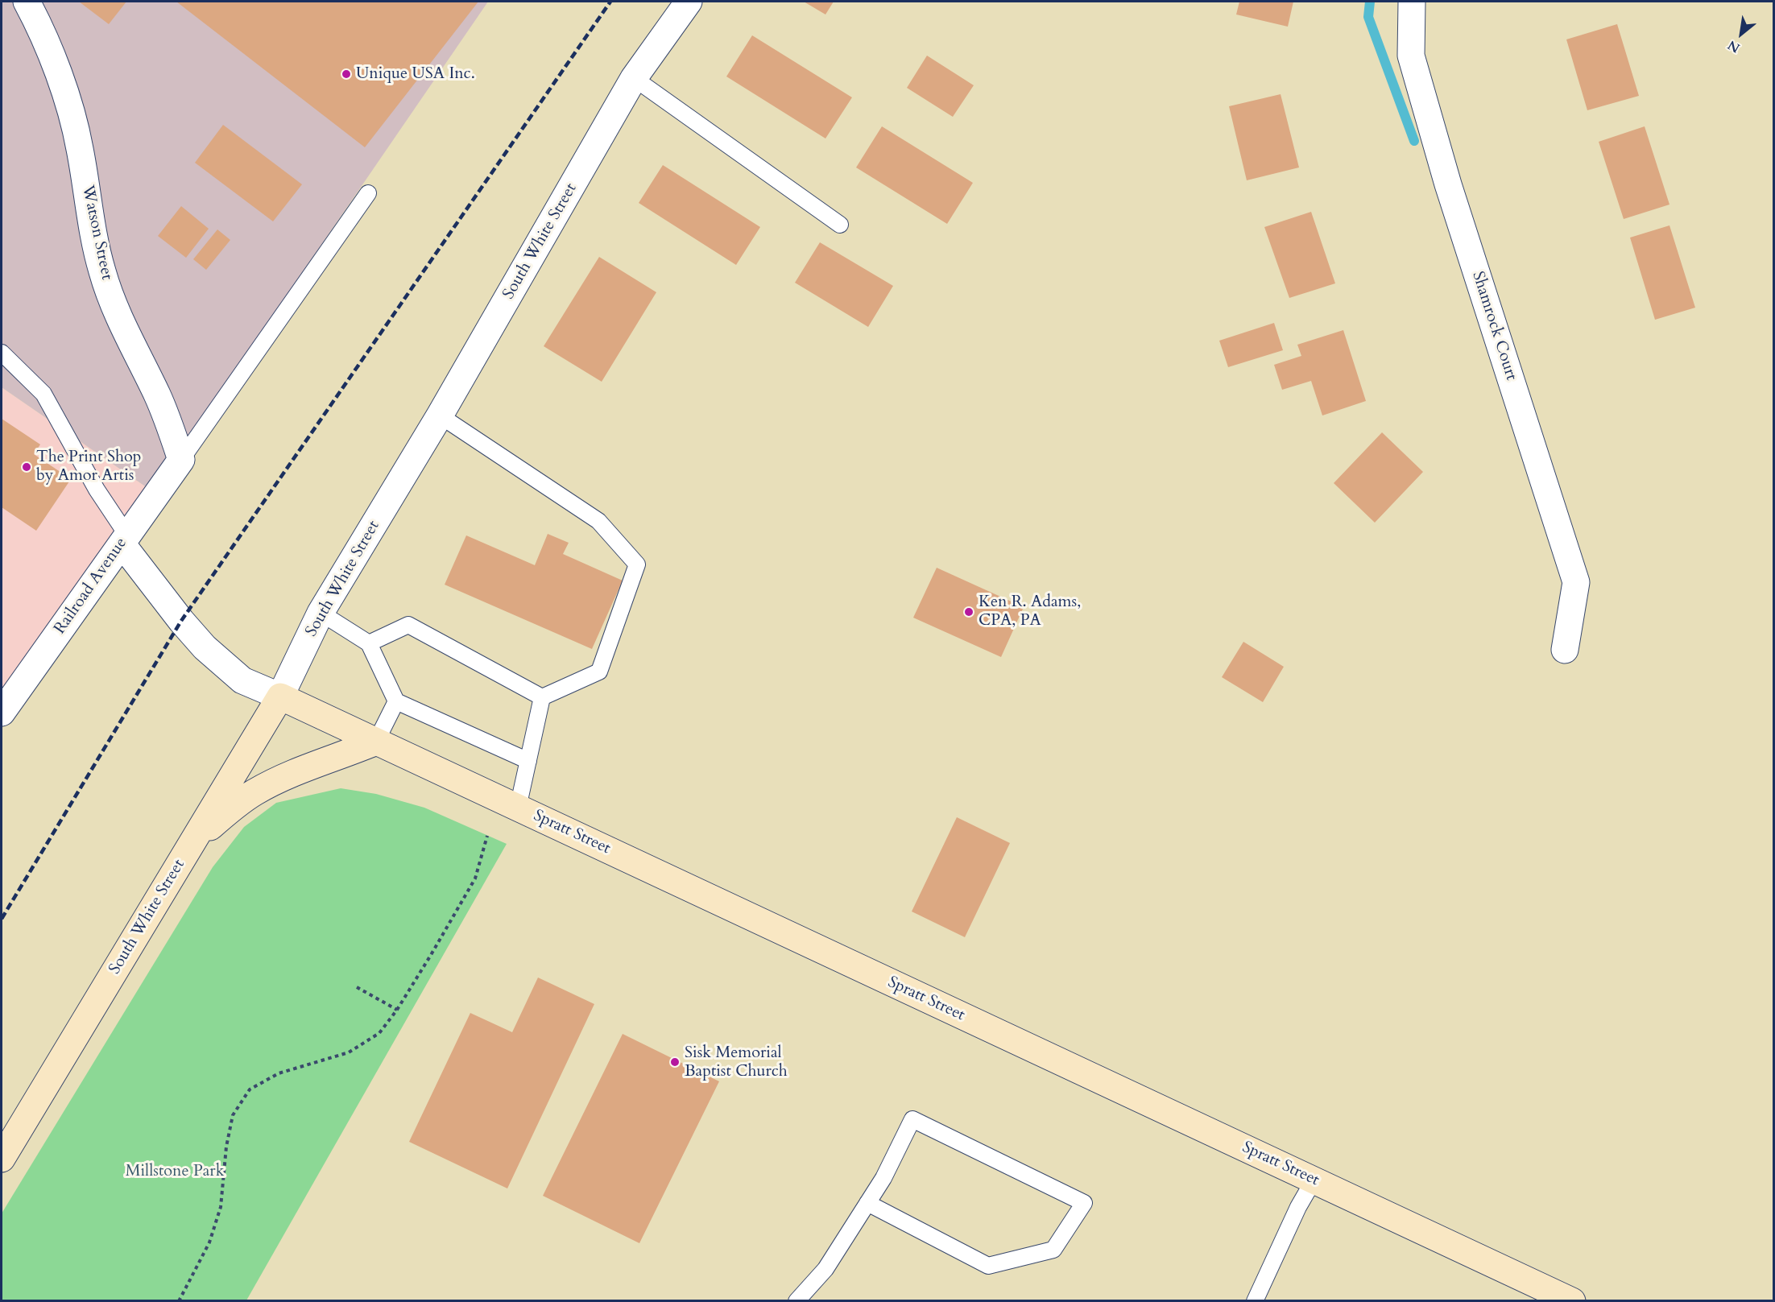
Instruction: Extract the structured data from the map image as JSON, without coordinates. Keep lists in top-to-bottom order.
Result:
{
  "streets": {
    "main road": ["South White Street", "Spratt Street"],
    "street": ["Watson Street", "Shamrock Court", "Railroad Avenue"]
  },
  "crossings": [
    ["Watson Street", "Railroad Avenue"],
    ["South White Street", "Spratt Street"]
  ],
  "parks": ["Millstone Park"],
  "places": [
    "Unique USA Inc.",
    "The Print Shop by Amor Artis",
    "Ken R. Adams, CPA, PA",
    "Sisk Memorial Baptist Church"
  ],
  "north": "bottom left"
}
